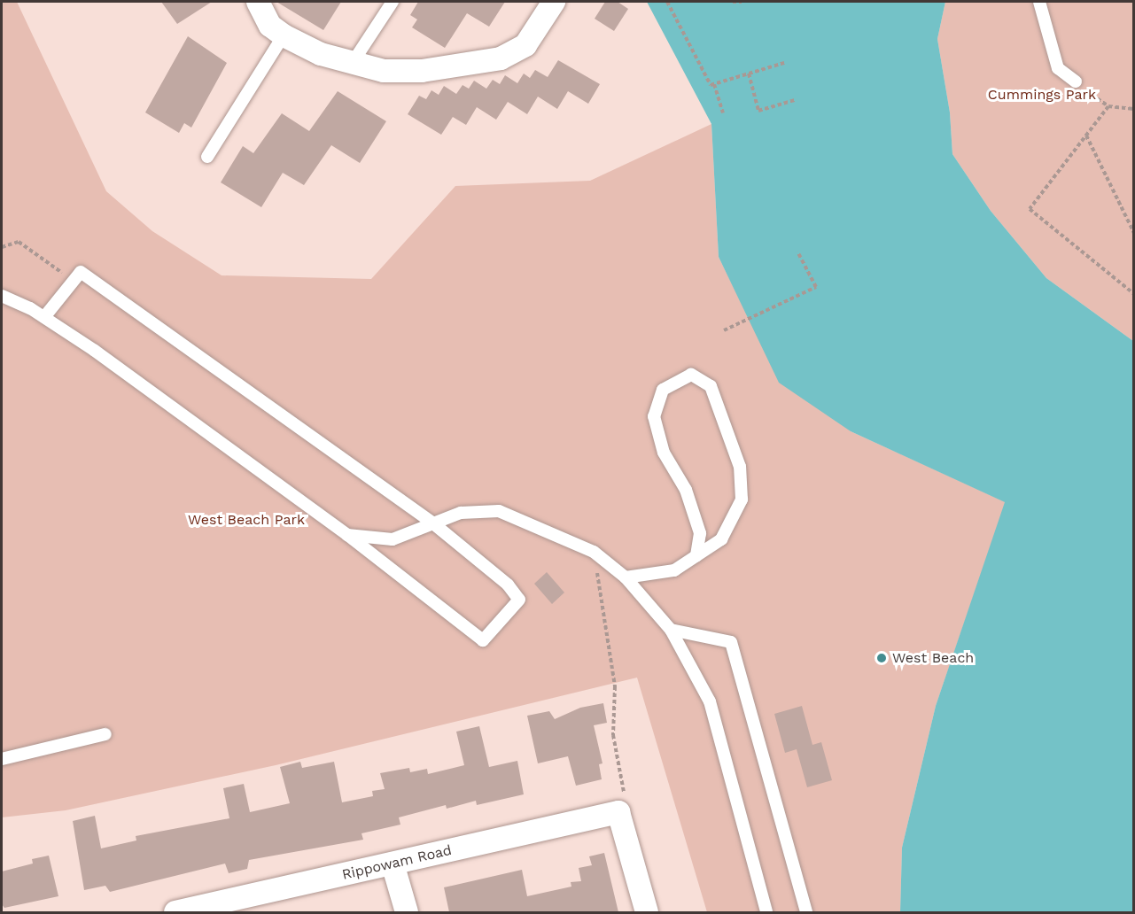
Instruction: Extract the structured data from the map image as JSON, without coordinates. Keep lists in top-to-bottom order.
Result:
{
  "streets": {
    "street": ["Rippowam Road"]
  },
  "parks": ["Cummings Park", "West Beach Park"],
  "places": ["West Beach"]
}
